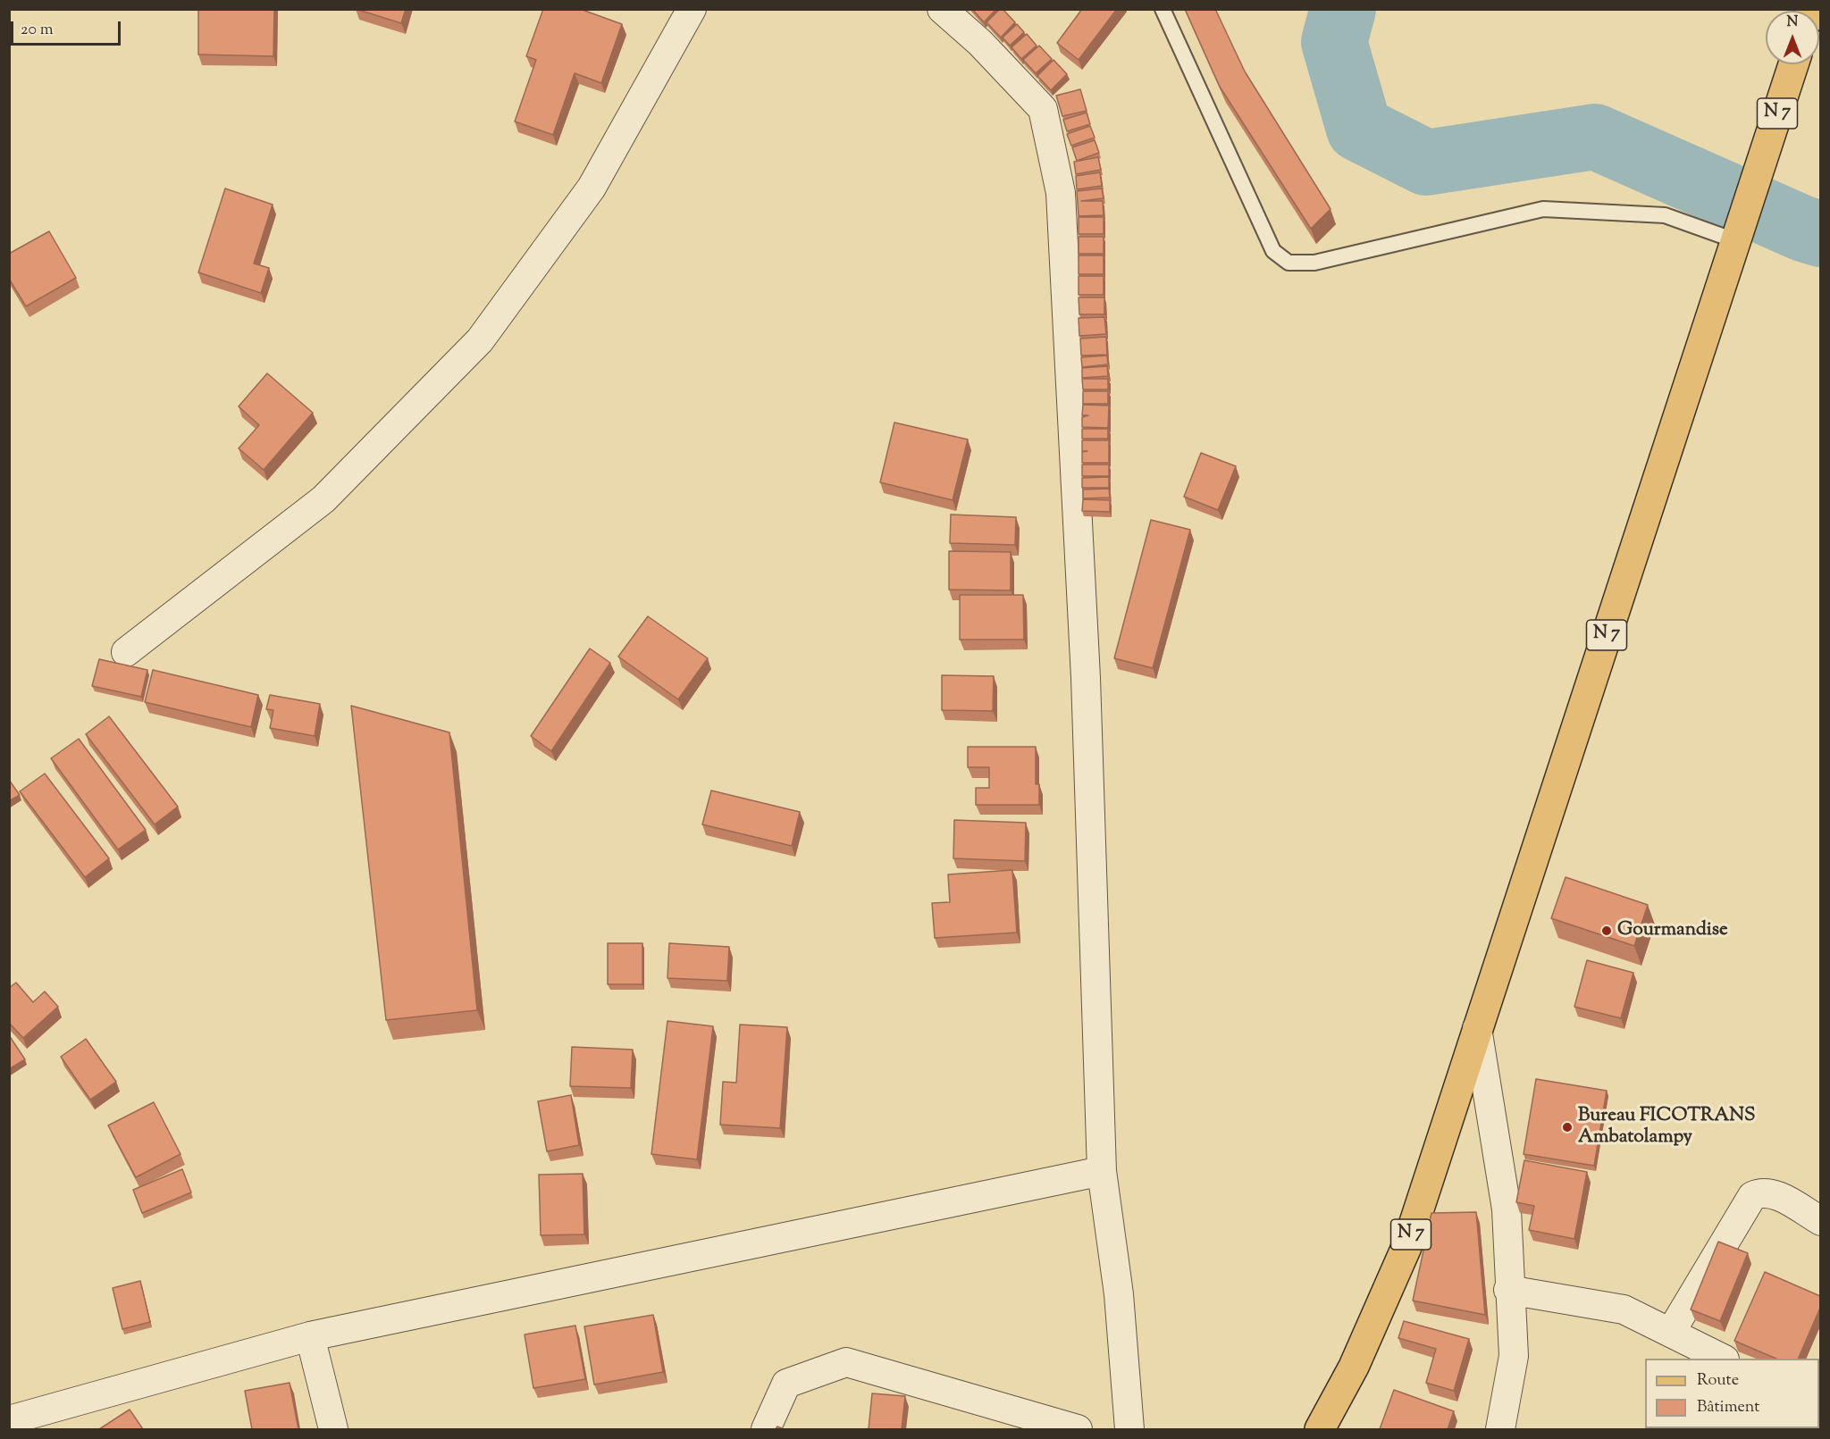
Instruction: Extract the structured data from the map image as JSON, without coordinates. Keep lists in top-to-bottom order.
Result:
{
  "streets": {
    "main road": ["N 7"]
  },
  "places": ["Gourmandise", "Bureau FICOTRANS Ambatolampy"],
  "legend": ["Route", "Bâtiment"],
  "scale_bar": "20 m",
  "north": "top"
}
